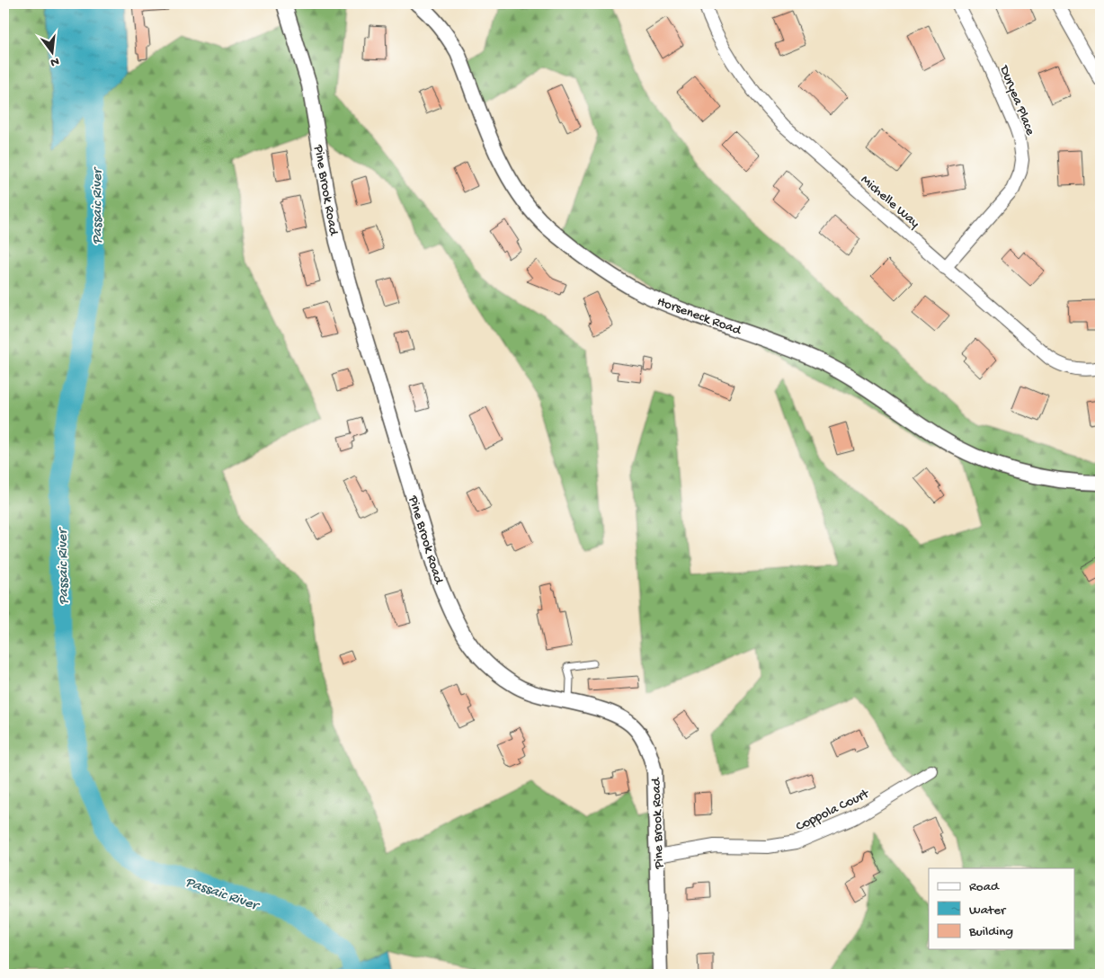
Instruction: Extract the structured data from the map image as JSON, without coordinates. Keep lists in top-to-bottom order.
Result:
{
  "streets": {
    "street": [
      "Duryea Place",
      "Pine Brook Road",
      "Michelle Way",
      "Horseneck Road",
      "Coppola Court"
    ]
  },
  "crossings": [
    ["Duryea Place", "Michelle Way"],
    ["Pine Brook Road", "Coppola Court"]
  ],
  "water": ["Passaic River"],
  "legend": ["Road", "Water", "Building"],
  "north": "bottom"
}
